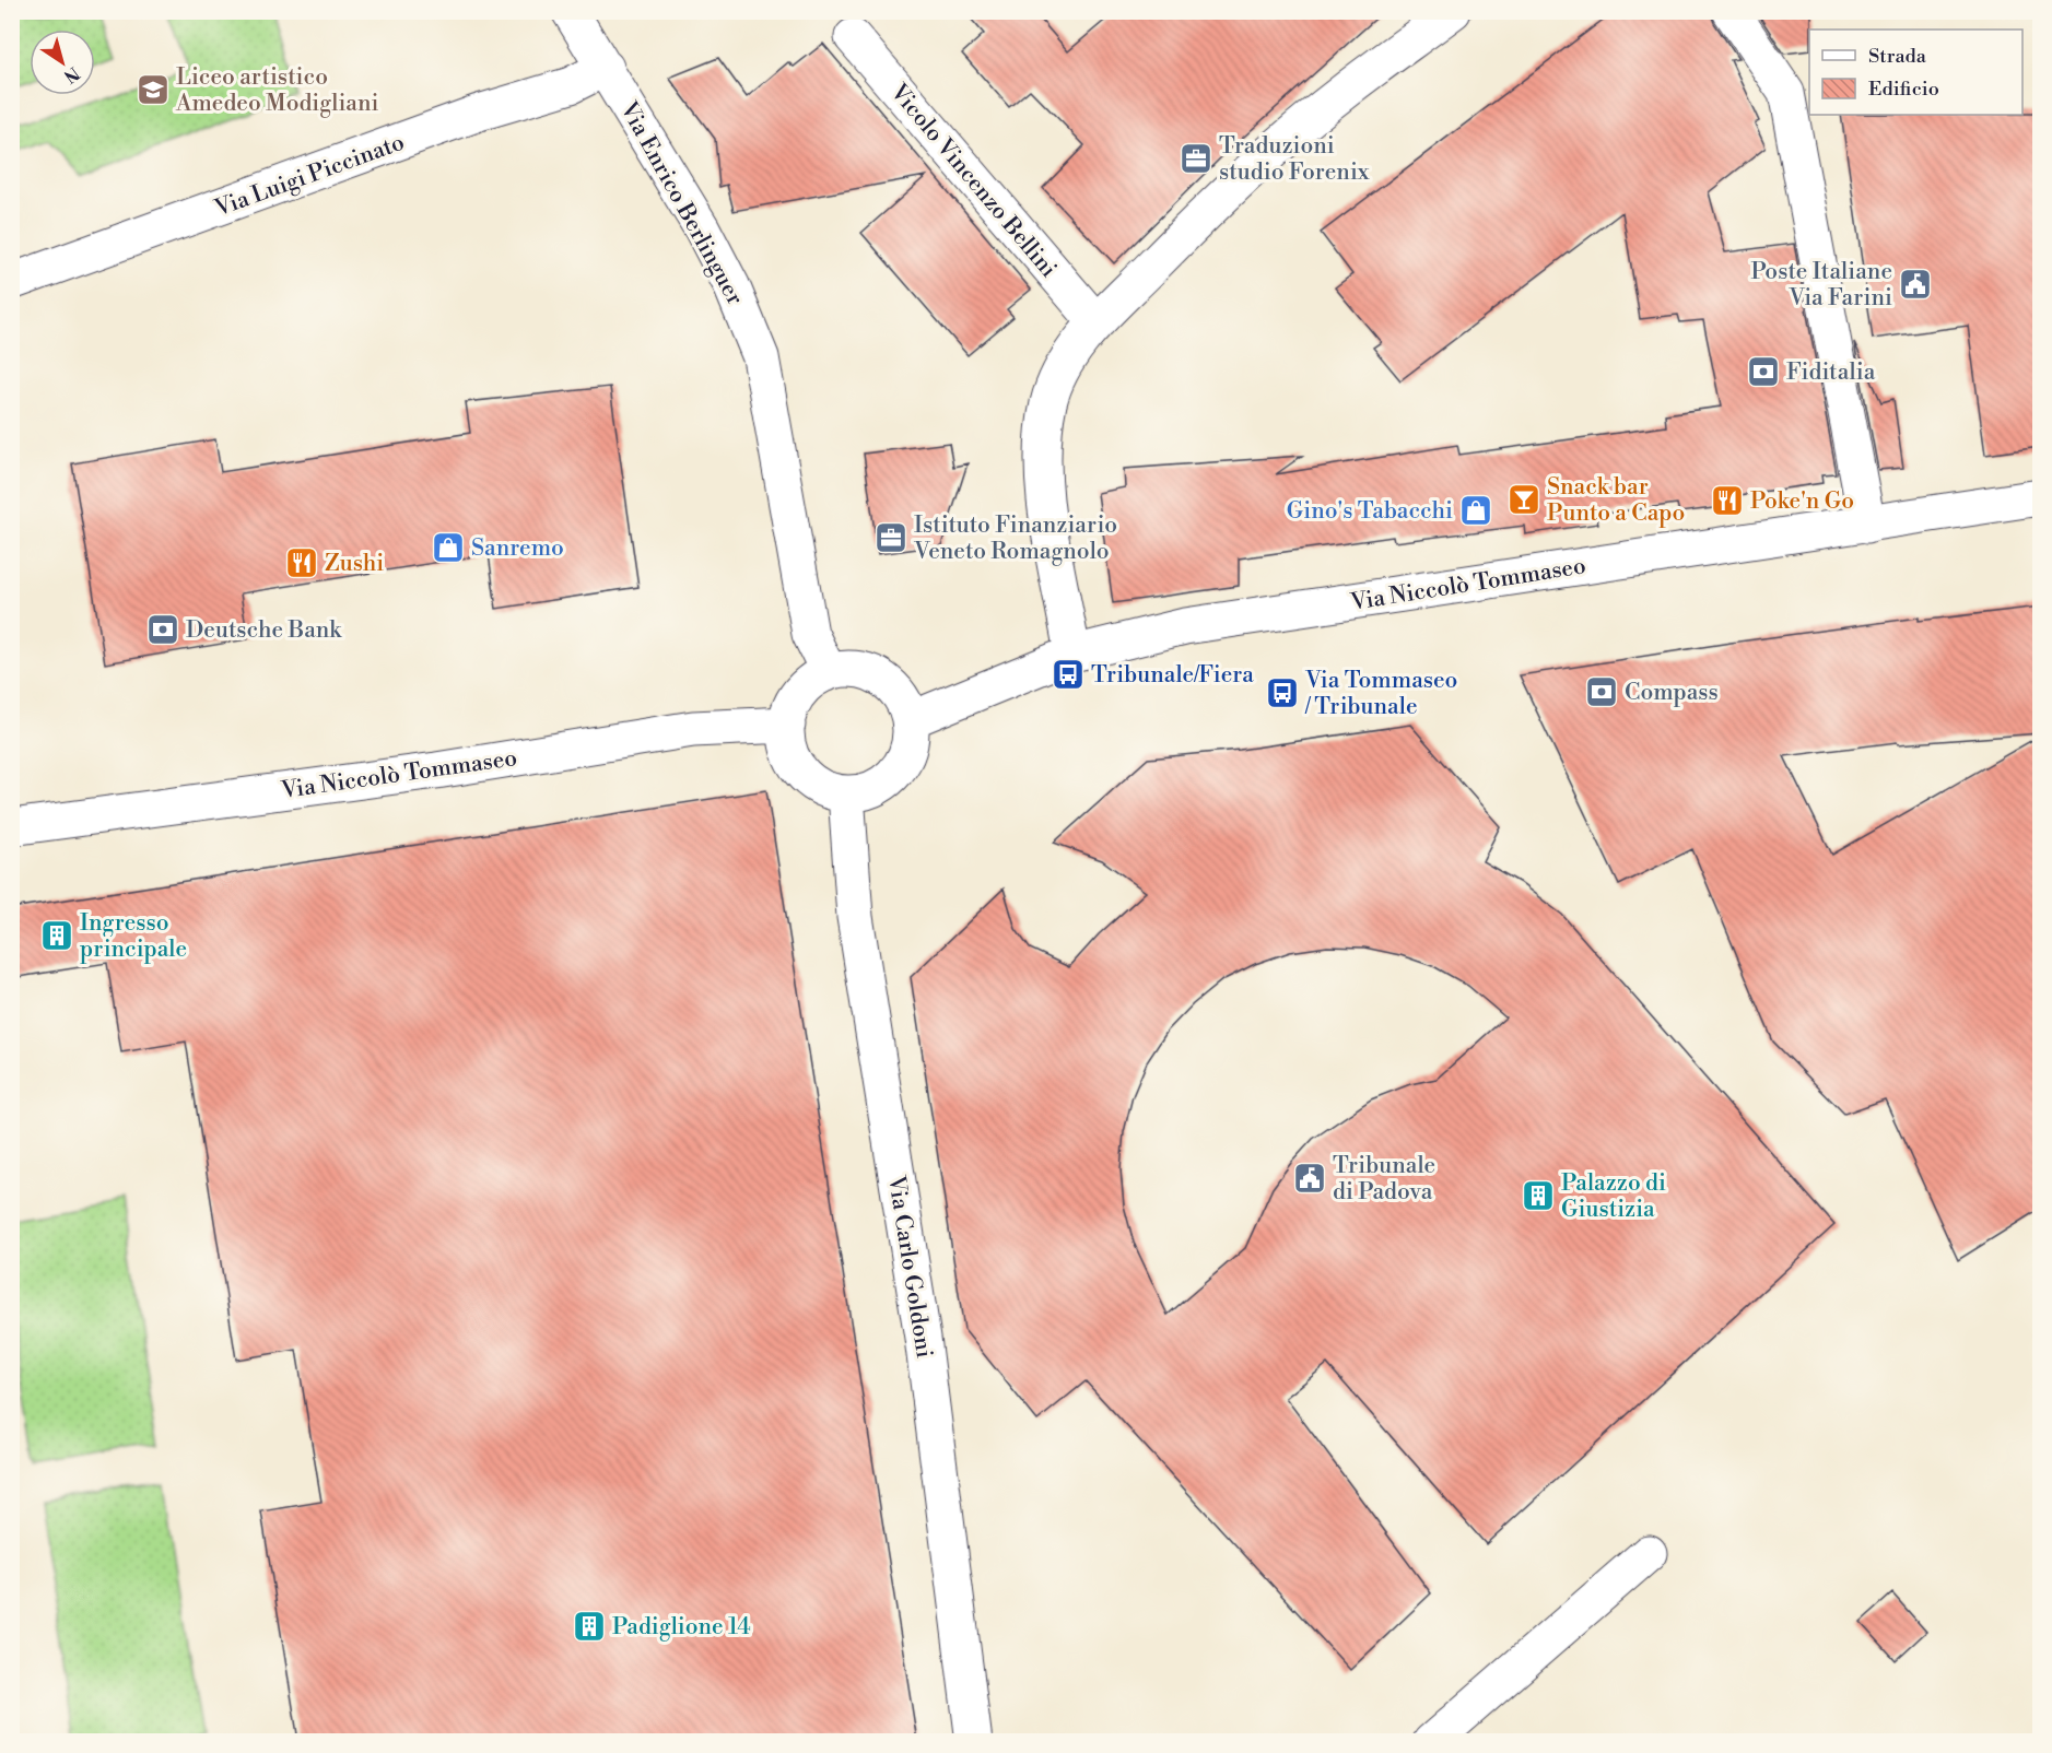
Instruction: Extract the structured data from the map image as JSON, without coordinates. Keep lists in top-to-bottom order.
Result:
{
  "streets": {
    "street": [
      "Via Luigi Piccinato",
      "Vicolo Vincenzo Bellini",
      "Via Enrico Berlinguer",
      "Via Niccolò Tommaseo",
      "Via Carlo Goldoni"
    ]
  },
  "crossings": [
    ["Via Luigi Piccinato", "Via Enrico Berlinguer"],
    ["Via Enrico Berlinguer", "Via Niccolò Tommaseo"],
    ["Via Enrico Berlinguer", "Via Carlo Goldoni"],
    ["Via Niccolò Tommaseo", "Via Carlo Goldoni"]
  ],
  "places": {
    "school or university": ["Liceo artistico Amedeo Modigliani"],
    "office": ["Traduzioni studio Forenix", "Istituto Finanziario Veneto Romagnolo"],
    "public building": ["Poste Italiane Via Farini", "Tribunale di Padova"],
    "bank": ["Fiditalia", "Deutsche Bank", "Compass"],
    "bar": ["Snack bar Punto a Capo"],
    "restaurant": ["Poke'n Go", "Zushi"],
    "shop": ["Gino's Tabacchi", "Sanremo"],
    "bus stop": ["Tribunale/Fiera", "Via Tommaseo / Tribunale"],
    "building": ["Ingresso principale", "Palazzo di Giustizia", "Padiglione 14"]
  },
  "legend": ["Strada", "Edificio"],
  "north": "bottom right"
}
